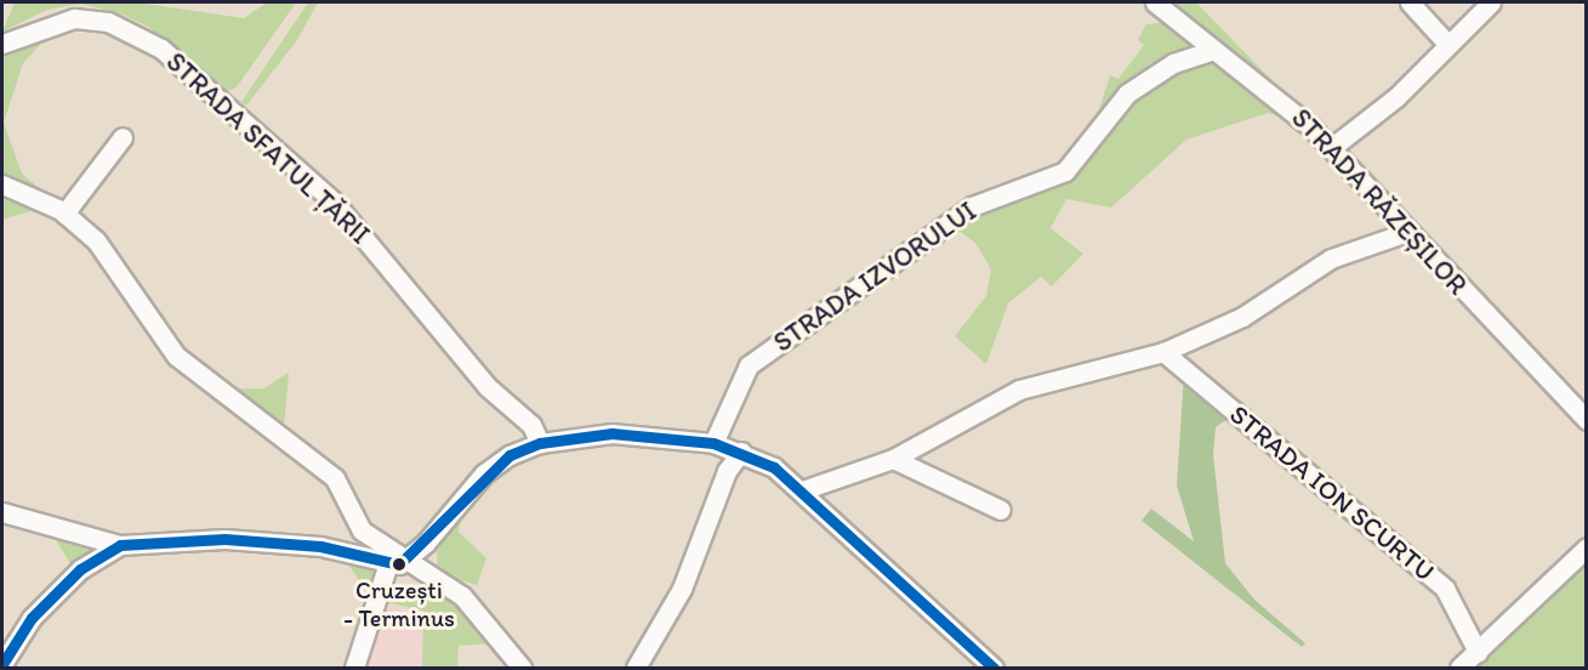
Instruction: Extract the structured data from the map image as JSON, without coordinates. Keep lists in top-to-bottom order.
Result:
{
  "streets": {
    "street": [
      "STRADA SFATUL ȚĂRII",
      "STRADA RĂZEȘILOR",
      "STRADA IZVORULUI",
      "STRADA ION SCURTU"
    ]
  },
  "crossings": [
    ["STRADA RĂZEȘILOR", "STRADA IZVORULUI"]
  ],
  "places": ["Cruzești - Terminus"]
}
